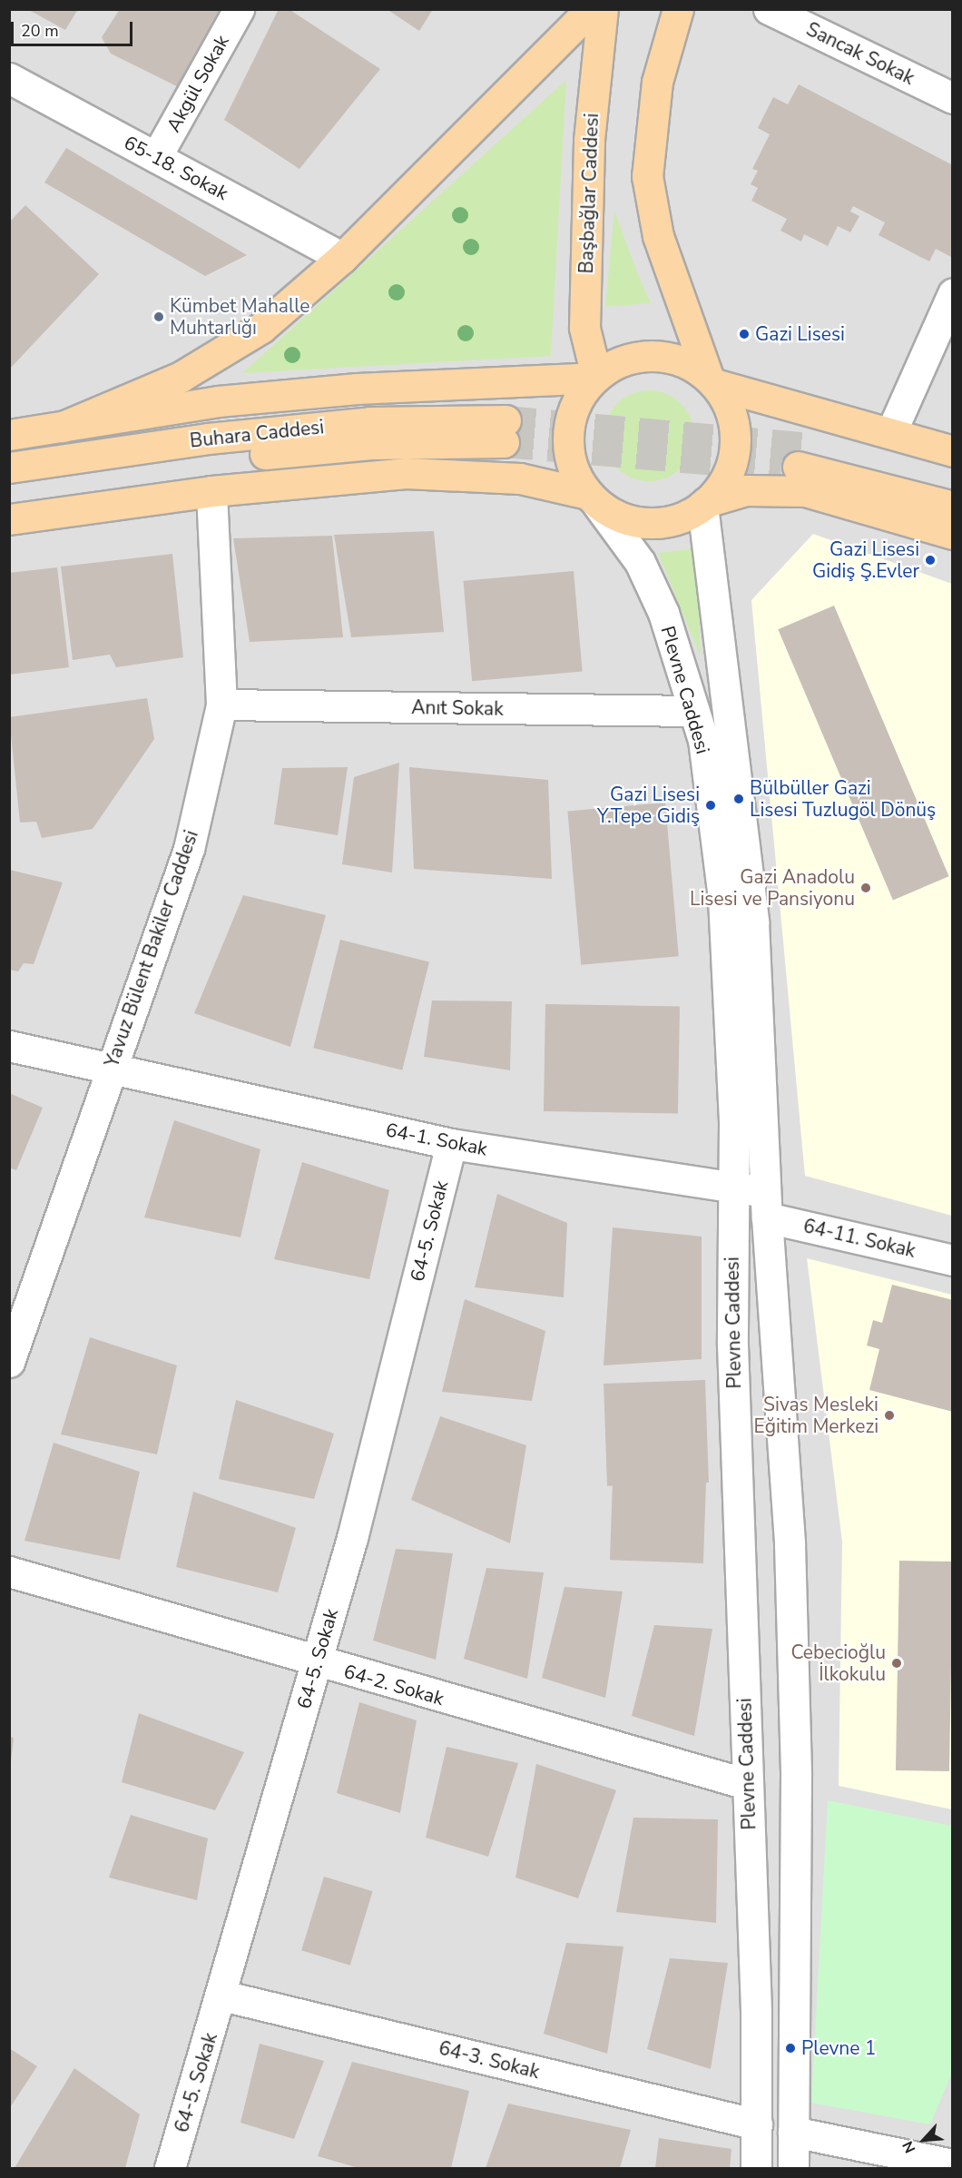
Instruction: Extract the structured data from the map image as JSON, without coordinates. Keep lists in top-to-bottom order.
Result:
{
  "streets": {
    "main road": ["Başbağlar Caddesi", "Buhara Caddesi"],
    "street": [
      "Sancak Sokak",
      "Akgül Sokak",
      "65-18. Sokak",
      "Plevne Caddesi",
      "Anıt Sokak",
      "Yavuz Bülent Bakiler Caddesi",
      "64-1. Sokak",
      "64-5. Sokak",
      "64-11. Sokak",
      "64-2. Sokak",
      "64-3. Sokak"
    ]
  },
  "crossings": [
    ["Akgül Sokak", "65-18. Sokak"],
    ["Başbağlar Caddesi", "Plevne Caddesi"],
    ["Plevne Caddesi", "Anıt Sokak"],
    ["Plevne Caddesi", "64-1. Sokak"],
    ["Plevne Caddesi", "64-11. Sokak"],
    ["Plevne Caddesi", "64-2. Sokak"],
    ["Plevne Caddesi", "64-3. Sokak"],
    ["Anıt Sokak", "Yavuz Bülent Bakiler Caddesi"],
    ["Yavuz Bülent Bakiler Caddesi", "64-1. Sokak"],
    ["64-1. Sokak", "64-5. Sokak"],
    ["64-1. Sokak", "64-11. Sokak"],
    ["64-5. Sokak", "64-2. Sokak"],
    ["64-5. Sokak", "64-3. Sokak"]
  ],
  "places": [
    "Kümbet Mahalle Muhtarlığı",
    "Gazi Lisesi",
    "Gazi Lisesi Gidiş Ş.Evler",
    "Bülbüller Gazi Lisesi Tuzlugöl Dönüş",
    "Gazi Lisesi Y.Tepe Gidiş",
    "Gazi Anadolu Lisesi ve Pansiyonu",
    "Sivas Mesleki Eğitim Merkezi",
    "Cebecioğlu İlkokulu",
    "Plevne 1"
  ],
  "scale_bar": "20 m",
  "north": "bottom left"
}
